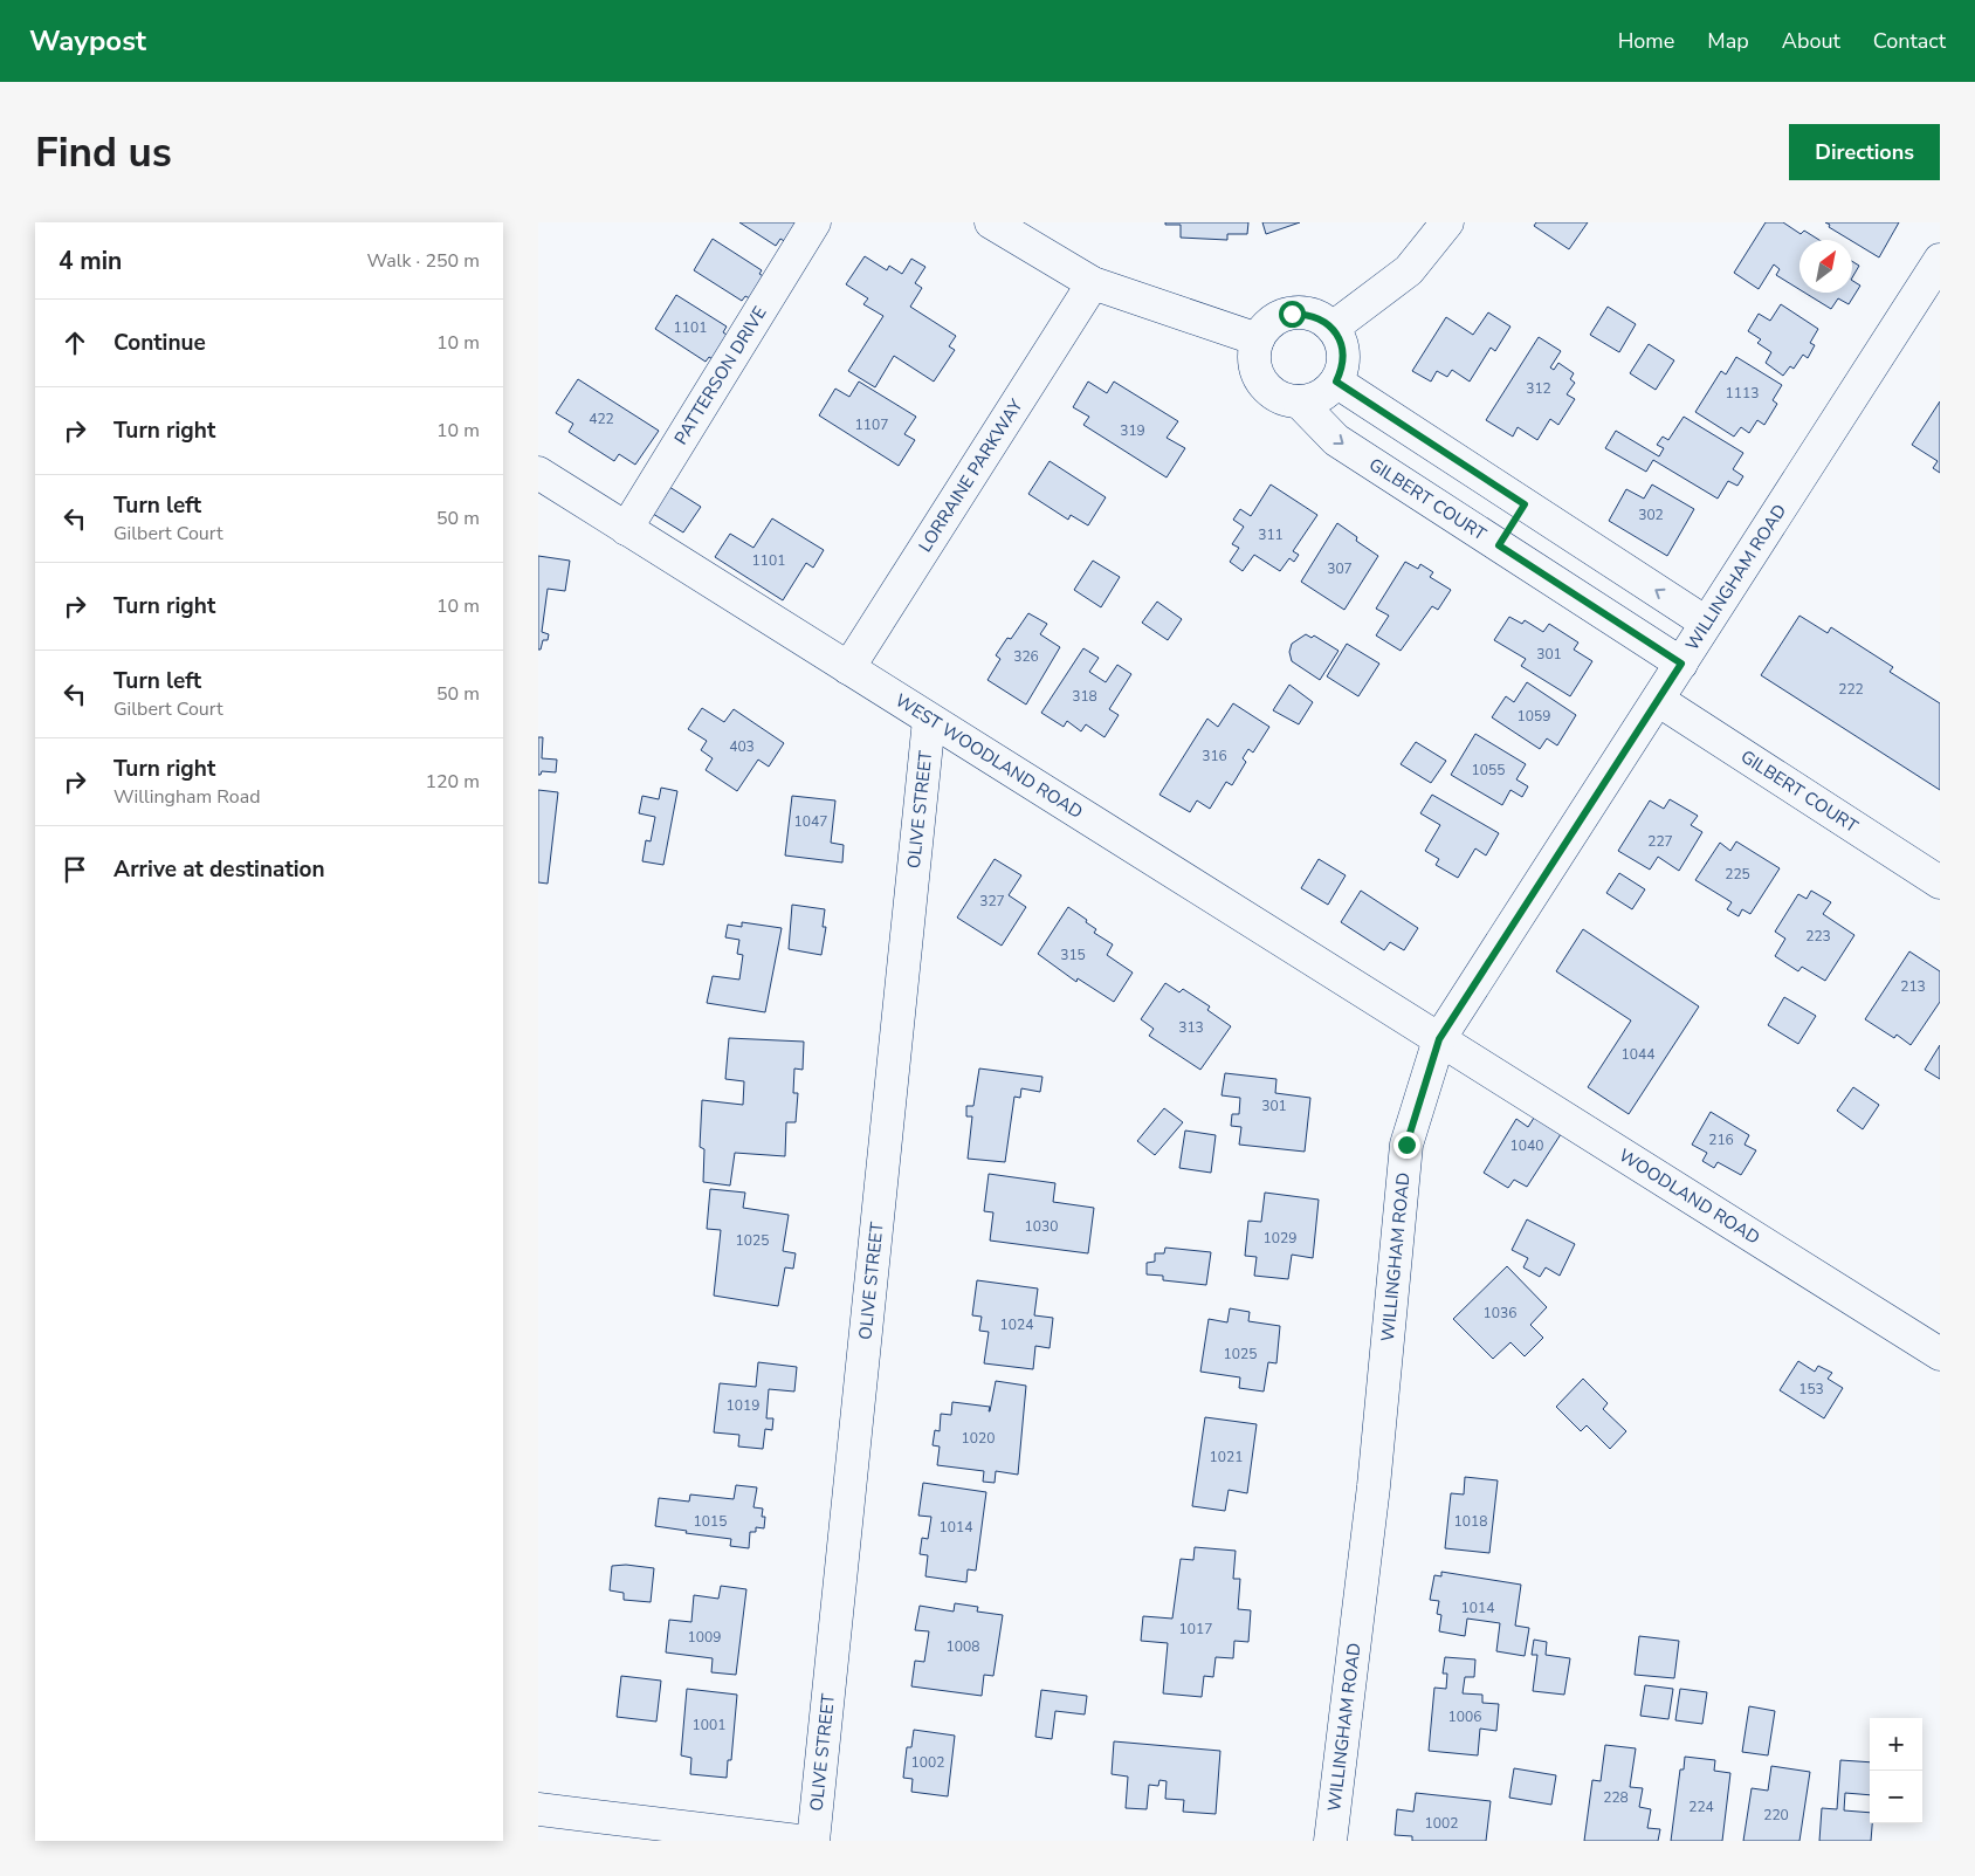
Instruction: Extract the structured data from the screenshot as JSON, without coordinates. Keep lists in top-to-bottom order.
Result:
{
  "streets": {
    "street": [
      "PATTERSON DRIVE",
      "LORRAINE PARKWAY",
      "GILBERT COURT",
      "WILLINGHAM ROAD",
      "WEST WOODLAND ROAD",
      "OLIVE STREET",
      "WOODLAND ROAD"
    ]
  },
  "crossings": [
    ["PATTERSON DRIVE", "WEST WOODLAND ROAD"],
    ["LORRAINE PARKWAY", "WEST WOODLAND ROAD"],
    ["GILBERT COURT", "WILLINGHAM ROAD"],
    ["WILLINGHAM ROAD", "WEST WOODLAND ROAD"],
    ["WILLINGHAM ROAD", "WOODLAND ROAD"],
    ["WEST WOODLAND ROAD", "OLIVE STREET"],
    ["WEST WOODLAND ROAD", "WOODLAND ROAD"]
  ],
  "house_numbers": [
    "1101",
    "312",
    "1113",
    "422",
    "1107",
    "319",
    "302",
    "311",
    "1101",
    "307",
    "301",
    "326",
    "222",
    "318",
    "1059",
    "403",
    "316",
    "1055",
    "1047",
    "227",
    "225",
    "327",
    "223",
    "315",
    "213",
    "313",
    "1044",
    "301",
    "216",
    "1040",
    "1030",
    "1029",
    "1025",
    "1036",
    "1024",
    "1025",
    "153",
    "1019",
    "1020",
    "1021",
    "1015",
    "1018",
    "1014",
    "1014",
    "1017",
    "1009",
    "1008",
    "1006",
    "1001",
    "1002",
    "228",
    "224",
    "220",
    "1002"
  ],
  "north": "top right",
  "page": {
    "header": "Waypost",
    "nav": [
      "Home",
      "Map",
      "About",
      "Contact"
    ],
    "buttons": "Directions",
    "title": "Find us",
    "heading": ["4 min", "Walk · 250 m"],
    "list": [
      ["Continue", "10 m"],
      ["Turn right", "10 m"],
      ["Turn left", "Gilbert Court", "50 m"],
      ["Turn right", "10 m"],
      ["Turn left", "Gilbert Court", "50 m"],
      ["Turn right", "Willingham Road", "120 m"],
      "Arrive at destination"
    ],
    "map_buttons": ["+", "−"]
  }
}
